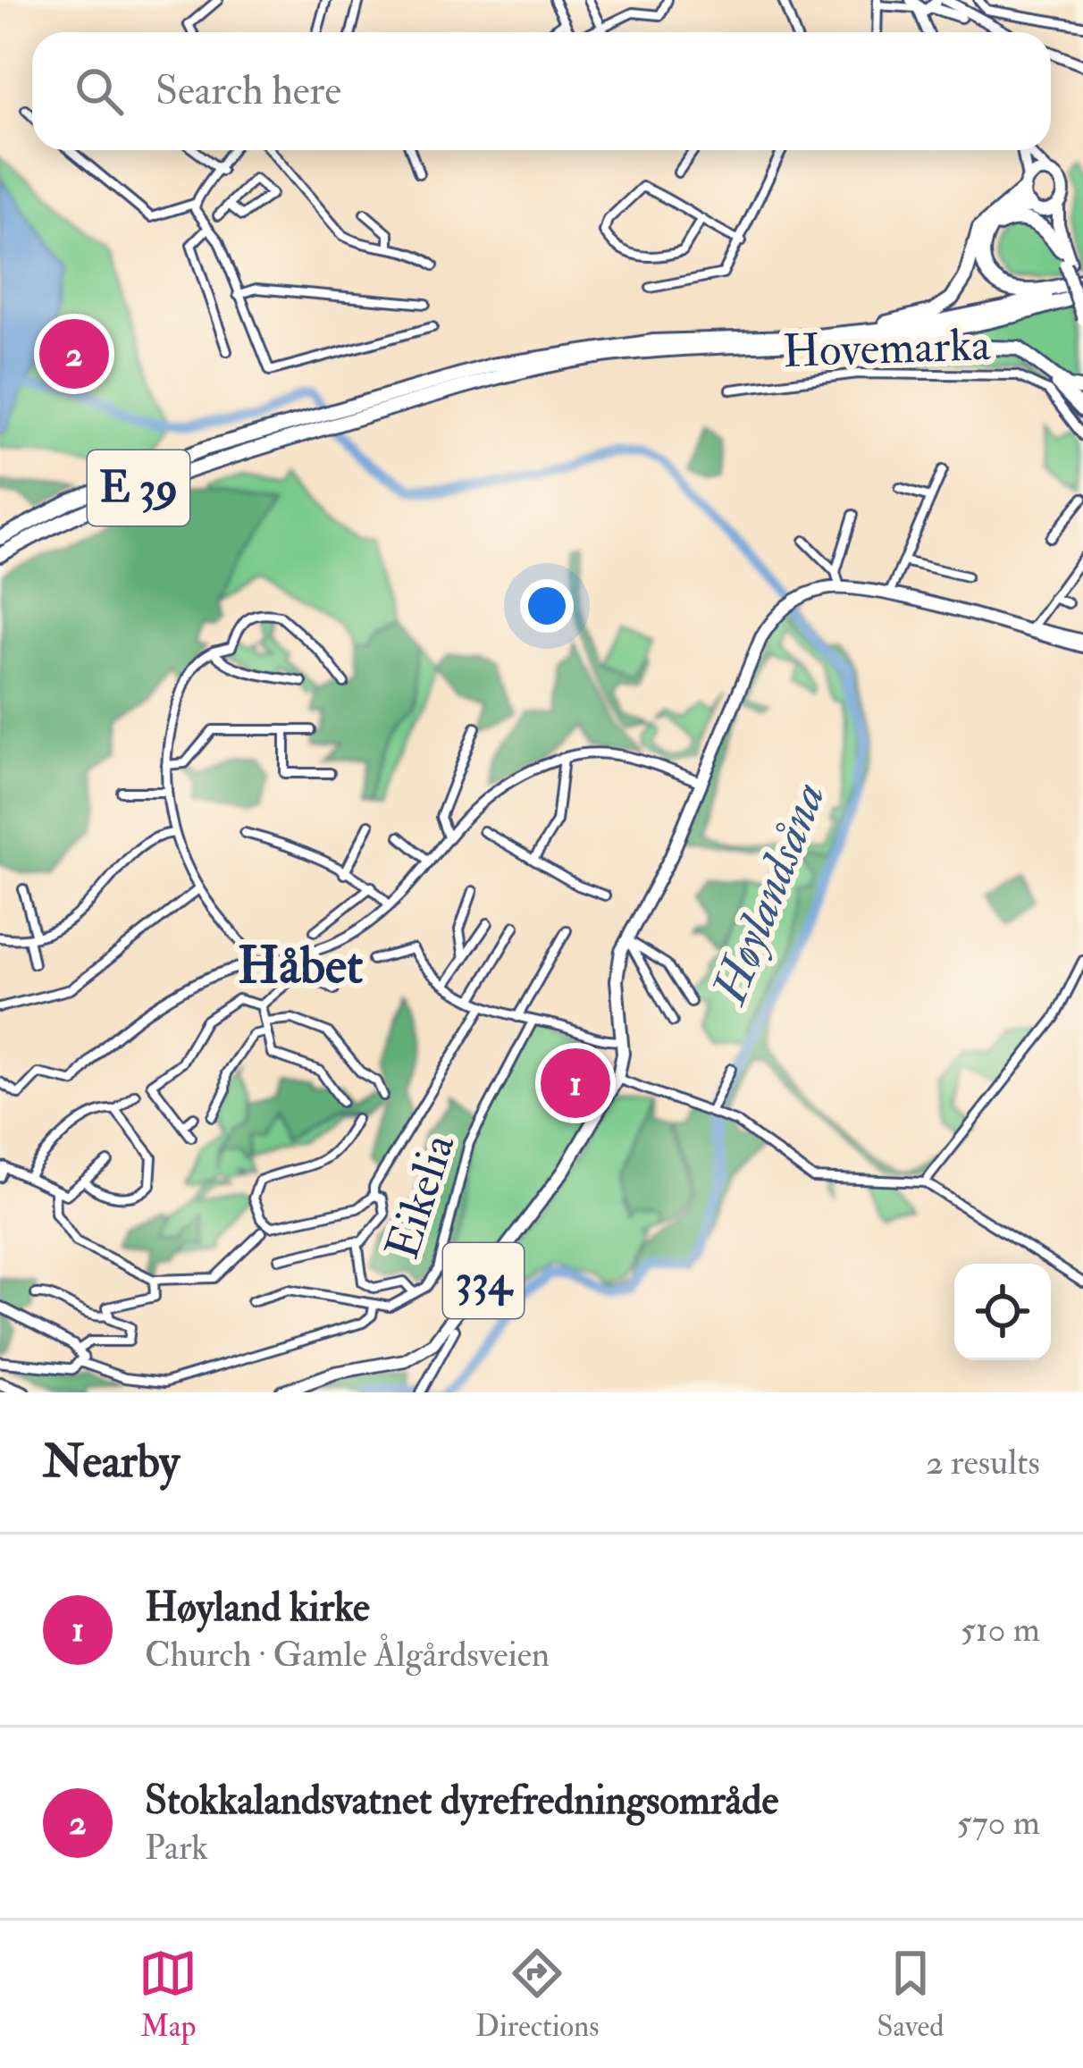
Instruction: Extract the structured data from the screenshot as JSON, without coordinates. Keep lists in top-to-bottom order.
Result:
{
  "streets": {
    "highway": ["E 39"],
    "main road": ["334"],
    "street": ["Hovemarka", "Eikelia"]
  },
  "districts": ["Håbet"],
  "water": ["Høylandsåna"],
  "page": {
    "search": "Search here",
    "pins": ["2", "1"],
    "heading": ["Nearby", "2 results"],
    "list": [
      {
        "mark": "1",
        "name": "Høyland kirke",
        "note": "Church · Gamle Ålgårdsveien",
        "value": "510 m"
      },
      {
        "mark": "2",
        "name": "Stokkalandsvatnet dyrefredningsområde",
        "note": "Park",
        "value": "570 m"
      }
    ],
    "nav": ["Map", "Directions", "Saved"]
  }
}
